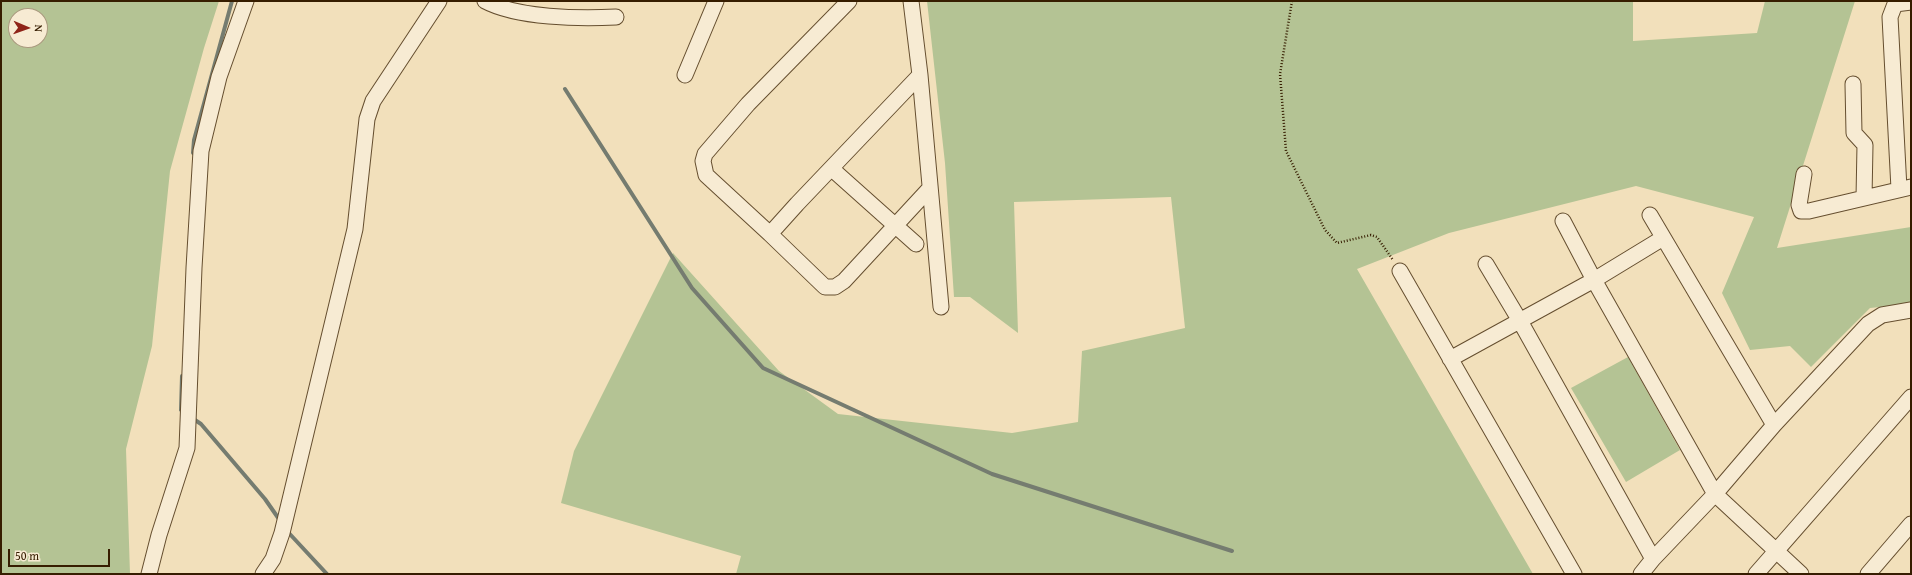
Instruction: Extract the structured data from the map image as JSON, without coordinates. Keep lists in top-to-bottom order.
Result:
{
  "scale_bar": "50 m",
  "north": "right"
}
